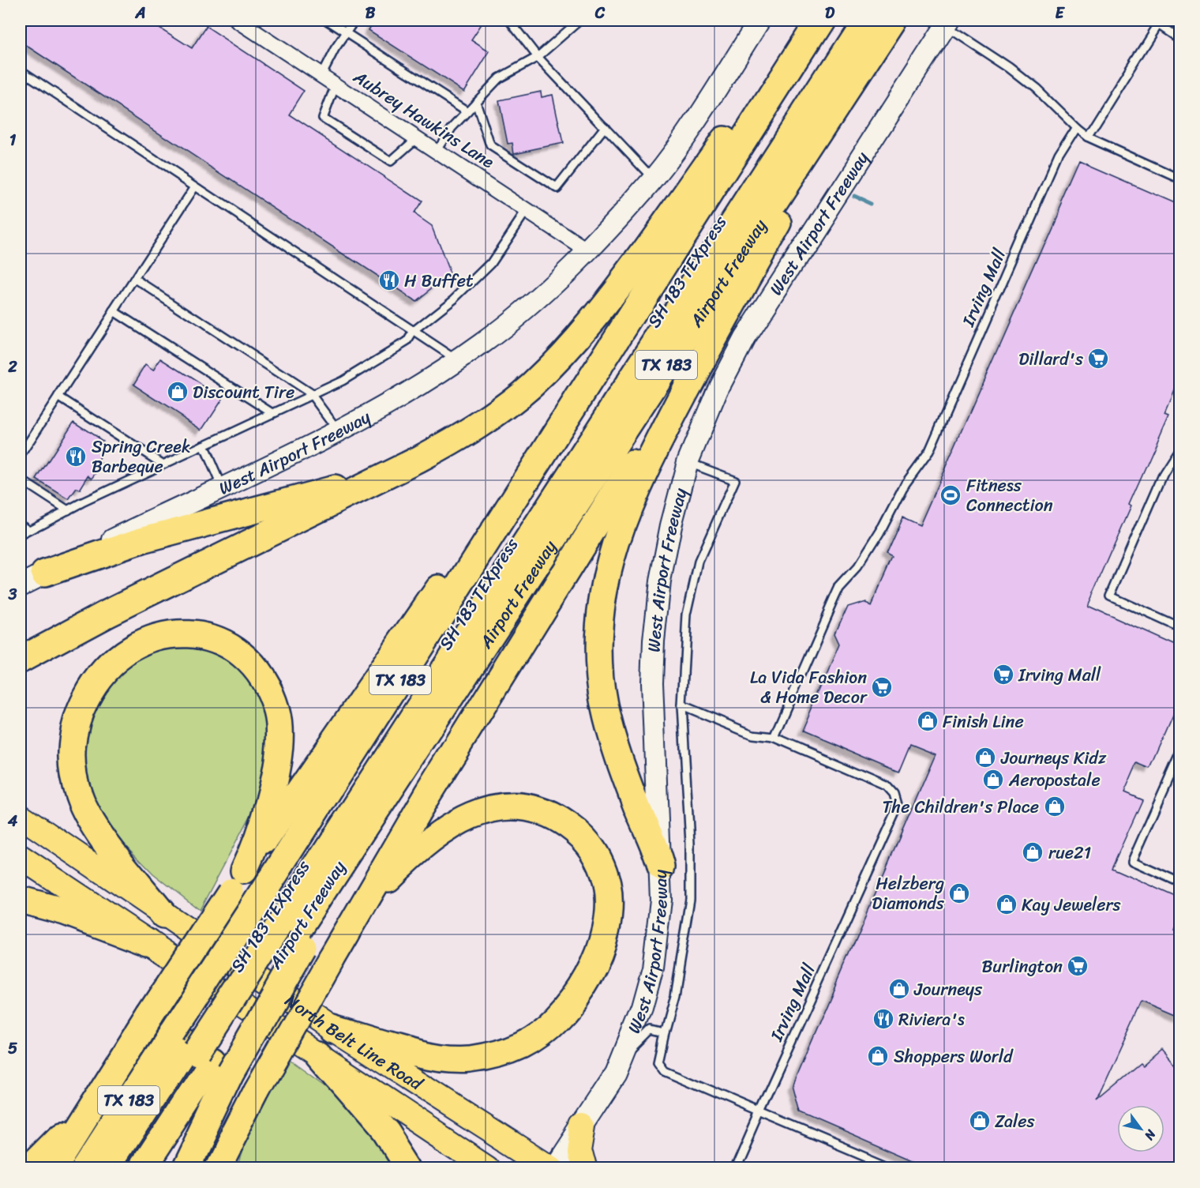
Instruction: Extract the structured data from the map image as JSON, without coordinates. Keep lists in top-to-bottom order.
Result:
{
  "streets": {
    "highway": ["SH 183 TEXpress", "Airport Freeway", "TX 183"],
    "main road": ["West Airport Freeway", "North Belt Line Road"],
    "street": ["Aubrey Hawkins Lane"],
    "lane": ["Irving Mall"]
  },
  "crossings": [
    ["Aubrey Hawkins Lane", "West Airport Freeway"],
    ["SH 183 TEXpress", "Airport Freeway"]
  ],
  "places": {
    "restaurant": ["H Buffet", "Spring Creek Barbeque", "Riviera's"],
    "supermarket": [
      "Dillard's",
      "Irving Mall",
      "La Vida Fashion & Home Decor",
      "Burlington"
    ],
    "shop": [
      "Discount Tire",
      "Finish Line",
      "Journeys Kidz",
      "Aeropostale",
      "The Children's Place",
      "rue21",
      "Helzberg Diamonds",
      "Kay Jewelers",
      "Journeys",
      "Shoppers World",
      "Zales"
    ],
    "sports": ["Fitness Connection"]
  },
  "north": "bottom right",
  "grid": {
    "columns": [
      "A",
      "B",
      "C",
      "D",
      "E"
    ],
    "rows": [
      "1",
      "2",
      "3",
      "4",
      "5"
    ]
  }
}
